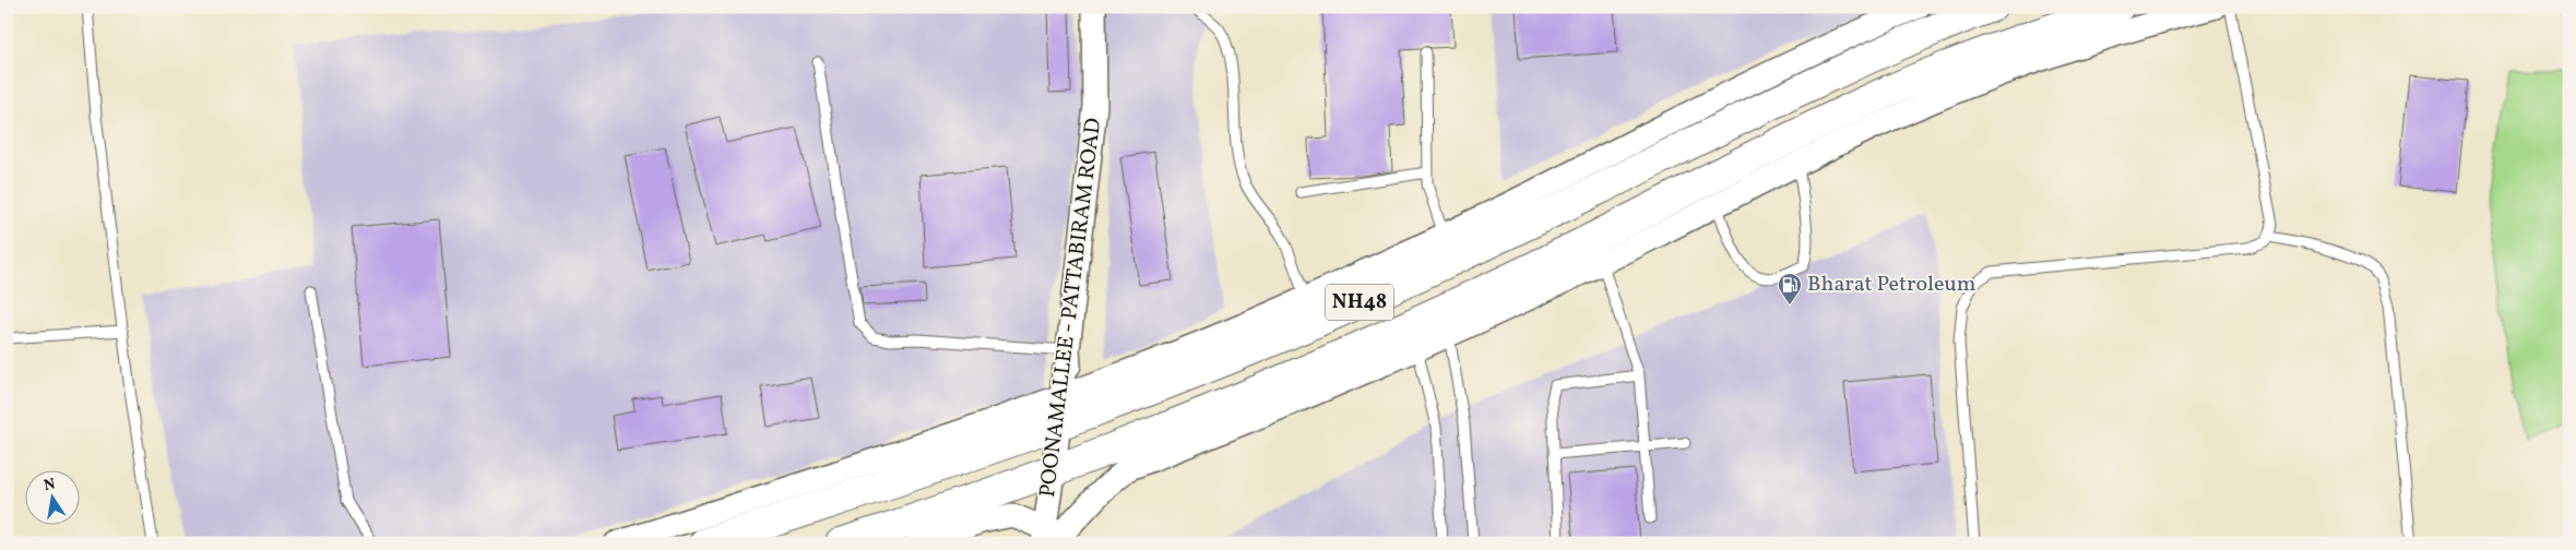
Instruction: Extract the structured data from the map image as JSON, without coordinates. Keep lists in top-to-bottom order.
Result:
{
  "streets": {
    "highway": ["NH48"],
    "street": ["POONAMALLEE - PATTABIRAM ROAD"]
  },
  "crossings": [
    ["NH48", "POONAMALLEE - PATTABIRAM ROAD"]
  ],
  "places": {
    "fuel station": ["Bharat Petroleum"]
  },
  "north": "top"
}
